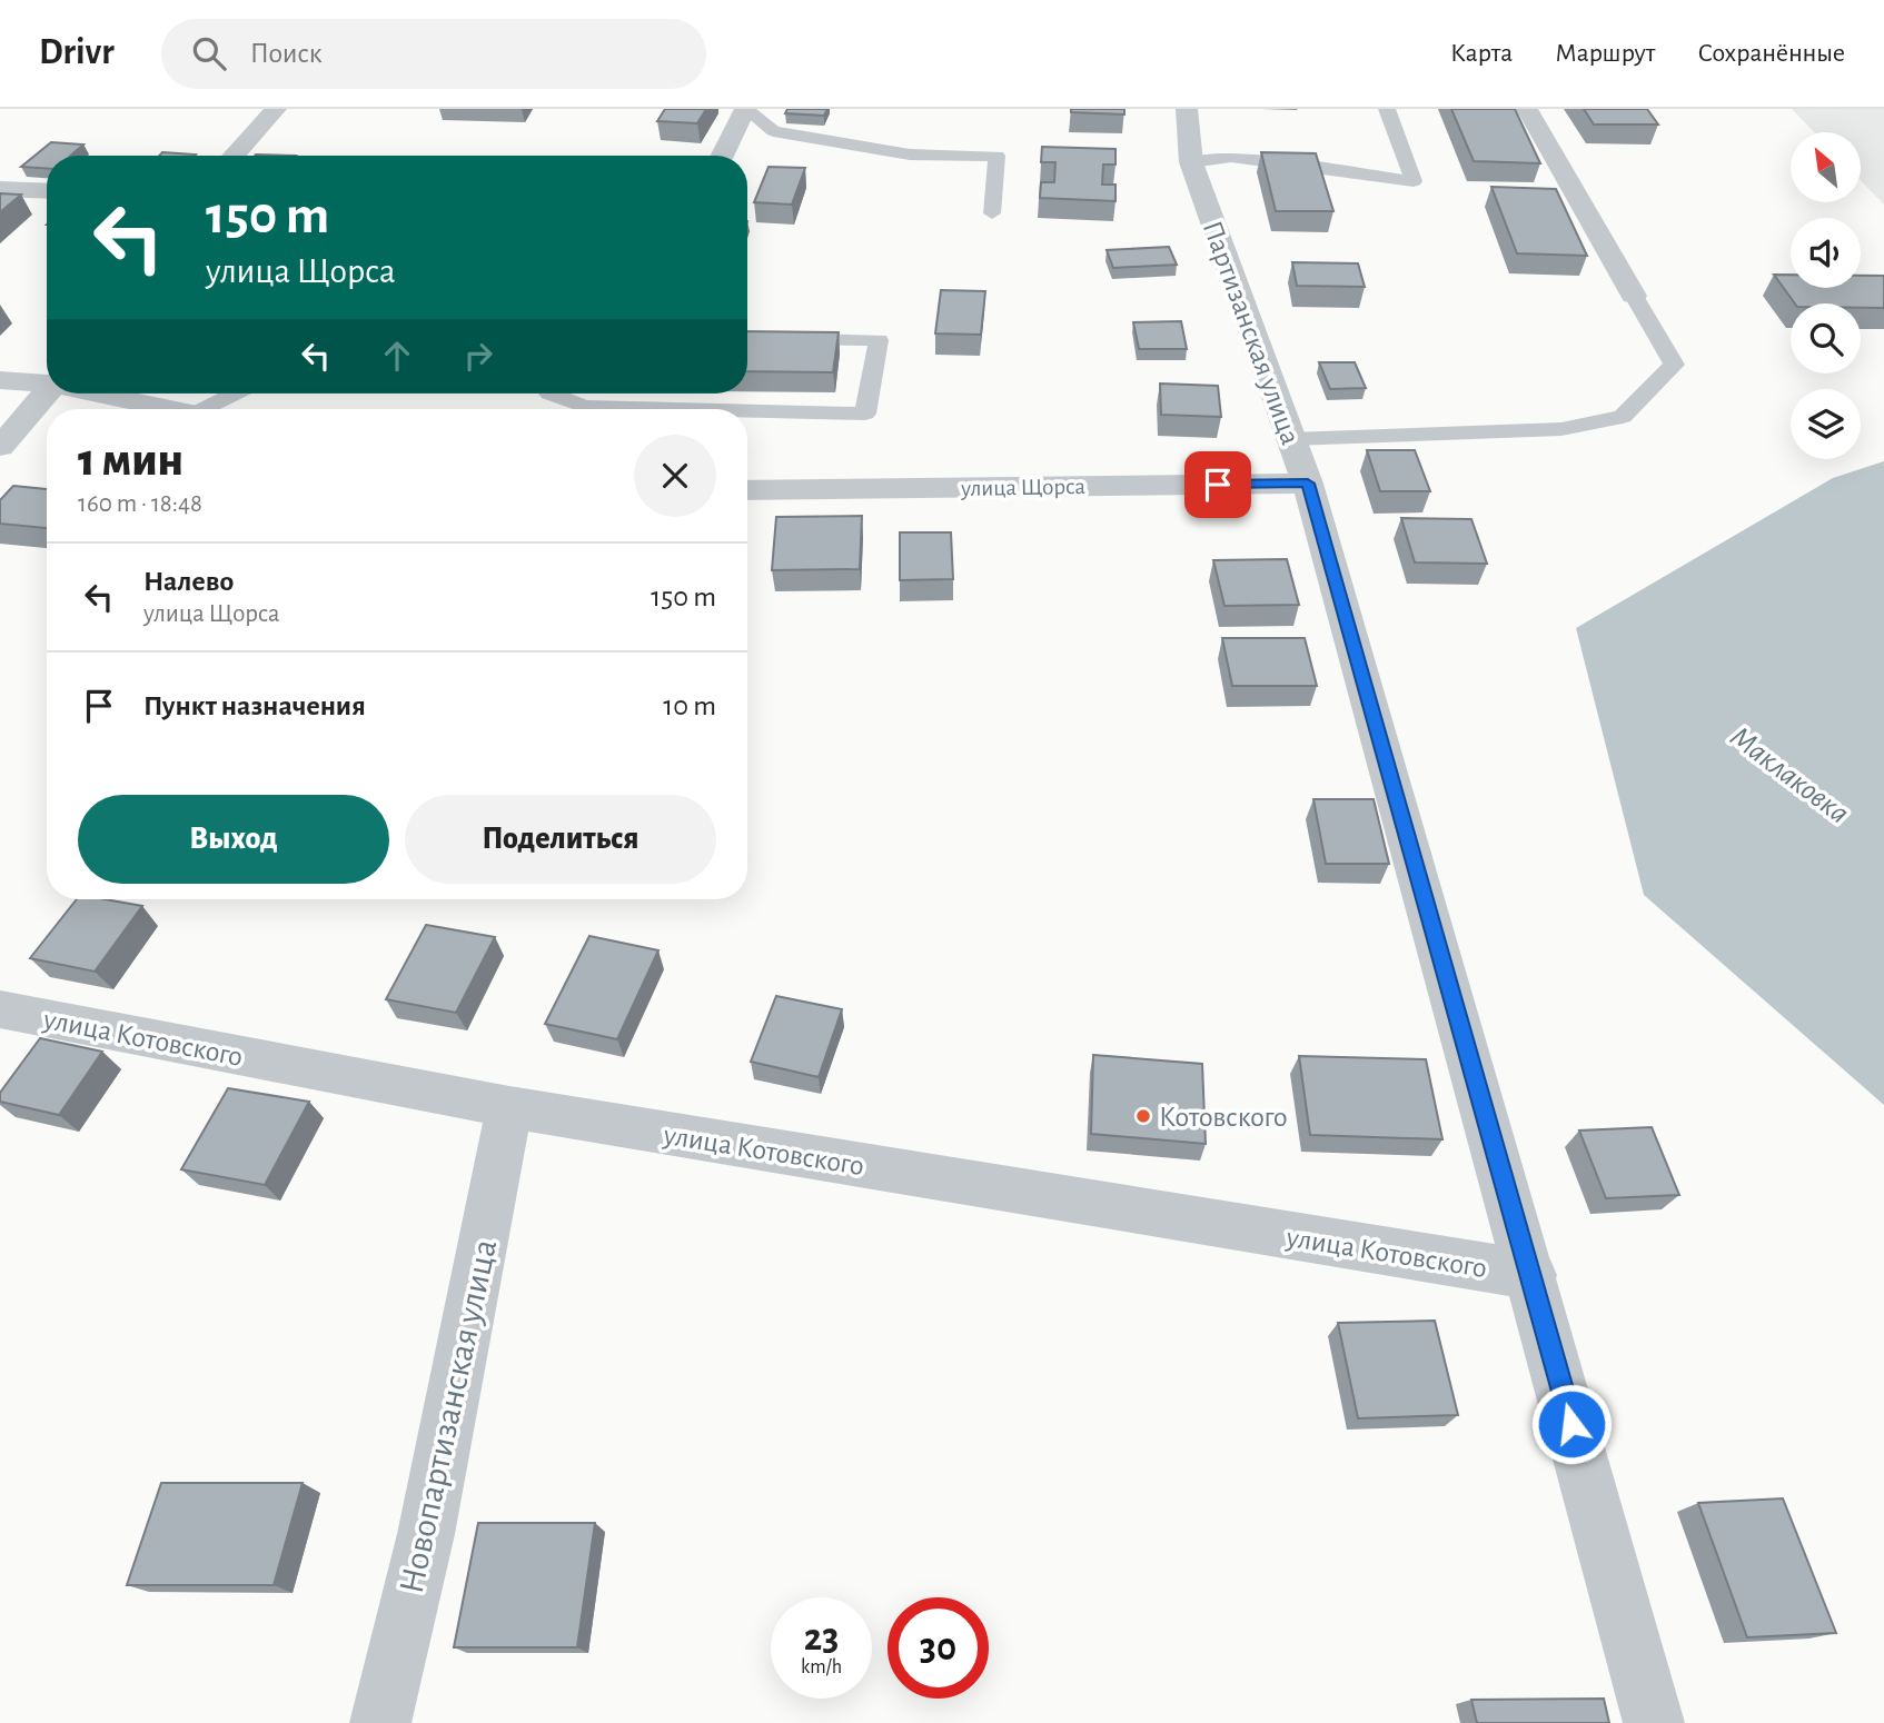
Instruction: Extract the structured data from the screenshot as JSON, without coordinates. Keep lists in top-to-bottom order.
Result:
{
  "streets": {
    "street": [
      "Партизанская улица",
      "улица Щорса",
      "улица Котовского",
      "Новопартизанская улица"
    ]
  },
  "crossings": [
    ["Партизанская улица", "улица Щорса"],
    ["Партизанская улица", "улица Котовского"],
    ["улица Котовского", "Новопартизанская улица"]
  ],
  "water": ["Маклаковка"],
  "places": ["Котовского"],
  "north": "top left",
  "page": {
    "header": "Drivr",
    "search": "Поиск",
    "nav": ["Карта", "Маршрут", "Сохранённые"],
    "turn": ["150 m", "улица Щорса"],
    "heading": ["1 мин", "160 m · 18:48"],
    "list": [
      {
        "name": "Налево",
        "note": "улица Щорса",
        "value": "150 m"
      },
      {
        "name": "Пункт назначения",
        "value": "10 m"
      }
    ],
    "buttons": ["Выход", "Поделиться"],
    "speed": "23 km/h",
    "limit": "30"
  }
}
